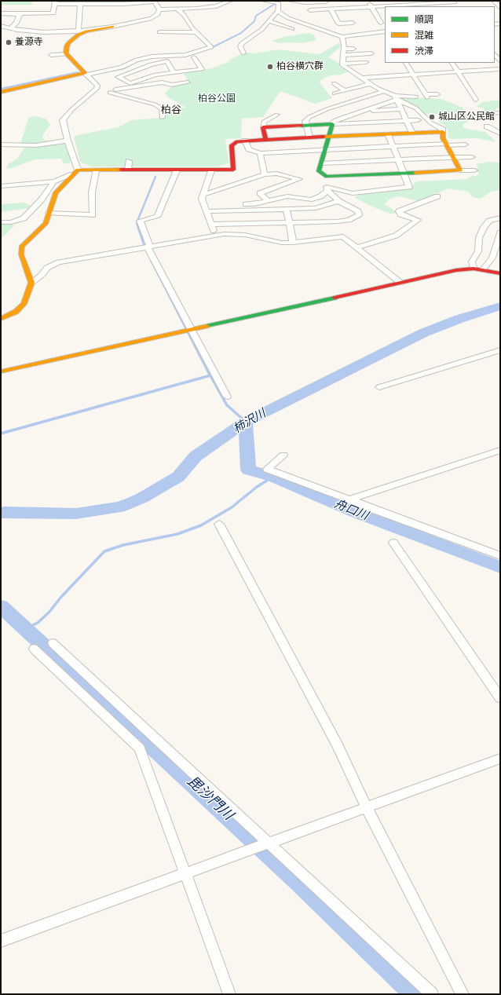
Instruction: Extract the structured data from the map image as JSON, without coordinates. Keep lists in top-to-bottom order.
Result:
{
  "districts": ["柏谷"],
  "water": ["柿沢川", "舟口川", "毘沙門川"],
  "parks": ["柏谷公園"],
  "places": ["養源寺", "柏谷横穴群", "城山区公民館"],
  "legend": ["順調", "混雑", "渋滞"]
}
